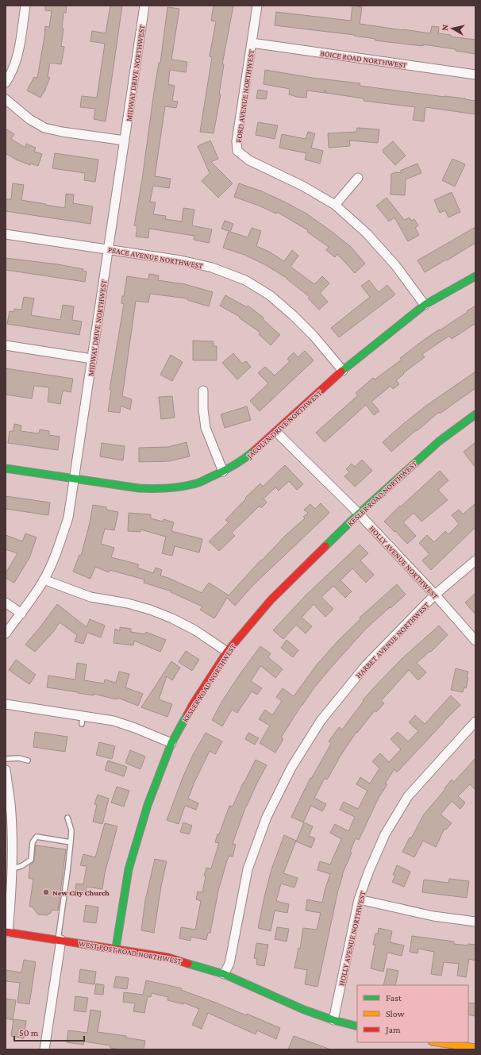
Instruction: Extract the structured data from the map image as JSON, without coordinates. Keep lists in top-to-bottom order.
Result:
{
  "streets": {
    "street": [
      "BOICE ROAD NORTHWEST",
      "MIDWAY DRIVE NORTHWEST",
      "FORD AVENUE NORTHWEST",
      "PEACE AVENUE NORTHWEST",
      "JACOLYN DRIVE NORTHWEST",
      "KESLER ROAD NORTHWEST",
      "HOLLY AVENUE NORTHWEST",
      "HARBET AVENUE NORTHWEST",
      "WEST POST ROAD NORTHWEST"
    ]
  },
  "crossings": [
    ["BOICE ROAD NORTHWEST", "FORD AVENUE NORTHWEST"],
    ["MIDWAY DRIVE NORTHWEST", "PEACE AVENUE NORTHWEST"],
    ["MIDWAY DRIVE NORTHWEST", "JACOLYN DRIVE NORTHWEST"],
    ["FORD AVENUE NORTHWEST", "JACOLYN DRIVE NORTHWEST"],
    ["PEACE AVENUE NORTHWEST", "JACOLYN DRIVE NORTHWEST"],
    ["JACOLYN DRIVE NORTHWEST", "HOLLY AVENUE NORTHWEST"],
    ["KESLER ROAD NORTHWEST", "HOLLY AVENUE NORTHWEST"],
    ["KESLER ROAD NORTHWEST", "WEST POST ROAD NORTHWEST"],
    ["HOLLY AVENUE NORTHWEST", "HARBET AVENUE NORTHWEST"],
    ["HOLLY AVENUE NORTHWEST", "WEST POST ROAD NORTHWEST"],
    ["HARBET AVENUE NORTHWEST", "WEST POST ROAD NORTHWEST"]
  ],
  "places": ["New City Church"],
  "legend": ["Fast", "Slow", "Jam"],
  "scale_bar": "50 m",
  "north": "left"
}
